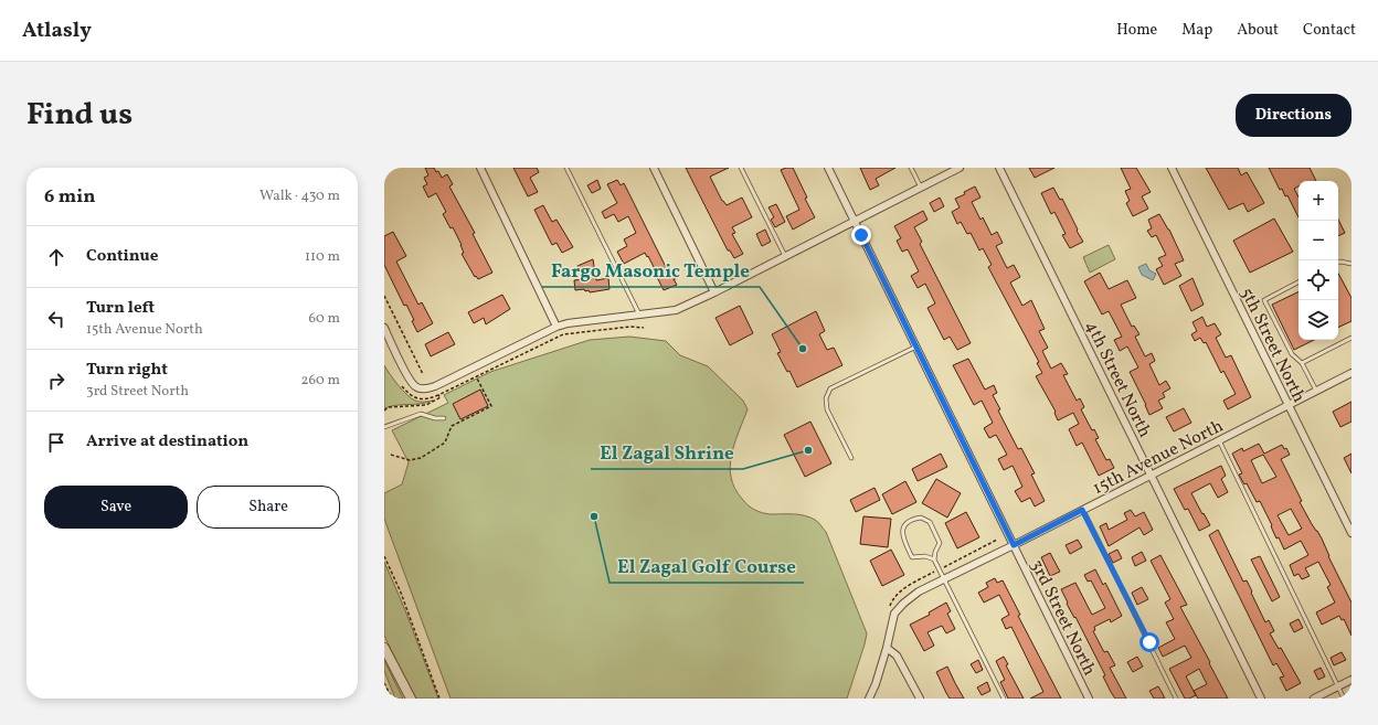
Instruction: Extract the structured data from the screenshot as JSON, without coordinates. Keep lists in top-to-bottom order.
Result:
{
  "streets": {
    "street": [
      "5th Street North",
      "4th Street North",
      "15th Avenue North",
      "3rd Street North"
    ]
  },
  "crossings": [
    ["5th Street North", "15th Avenue North"],
    ["4th Street North", "15th Avenue North"],
    ["15th Avenue North", "3rd Street North"]
  ],
  "places": ["Fargo Masonic Temple", "El Zagal Shrine", "El Zagal Golf Course"],
  "page": {
    "header": "Atlasly",
    "nav": [
      "Home",
      "Map",
      "About",
      "Contact"
    ],
    "title": "Find us",
    "buttons": [
      "Directions",
      ["Save", "Share"]
    ],
    "heading": ["6 min", "Walk · 430 m"],
    "map_buttons": ["+", "−"],
    "list": [
      ["Continue", "110 m"],
      ["Turn left", "15th Avenue North", "60 m"],
      ["Turn right", "3rd Street North", "260 m"],
      "Arrive at destination"
    ]
  }
}
